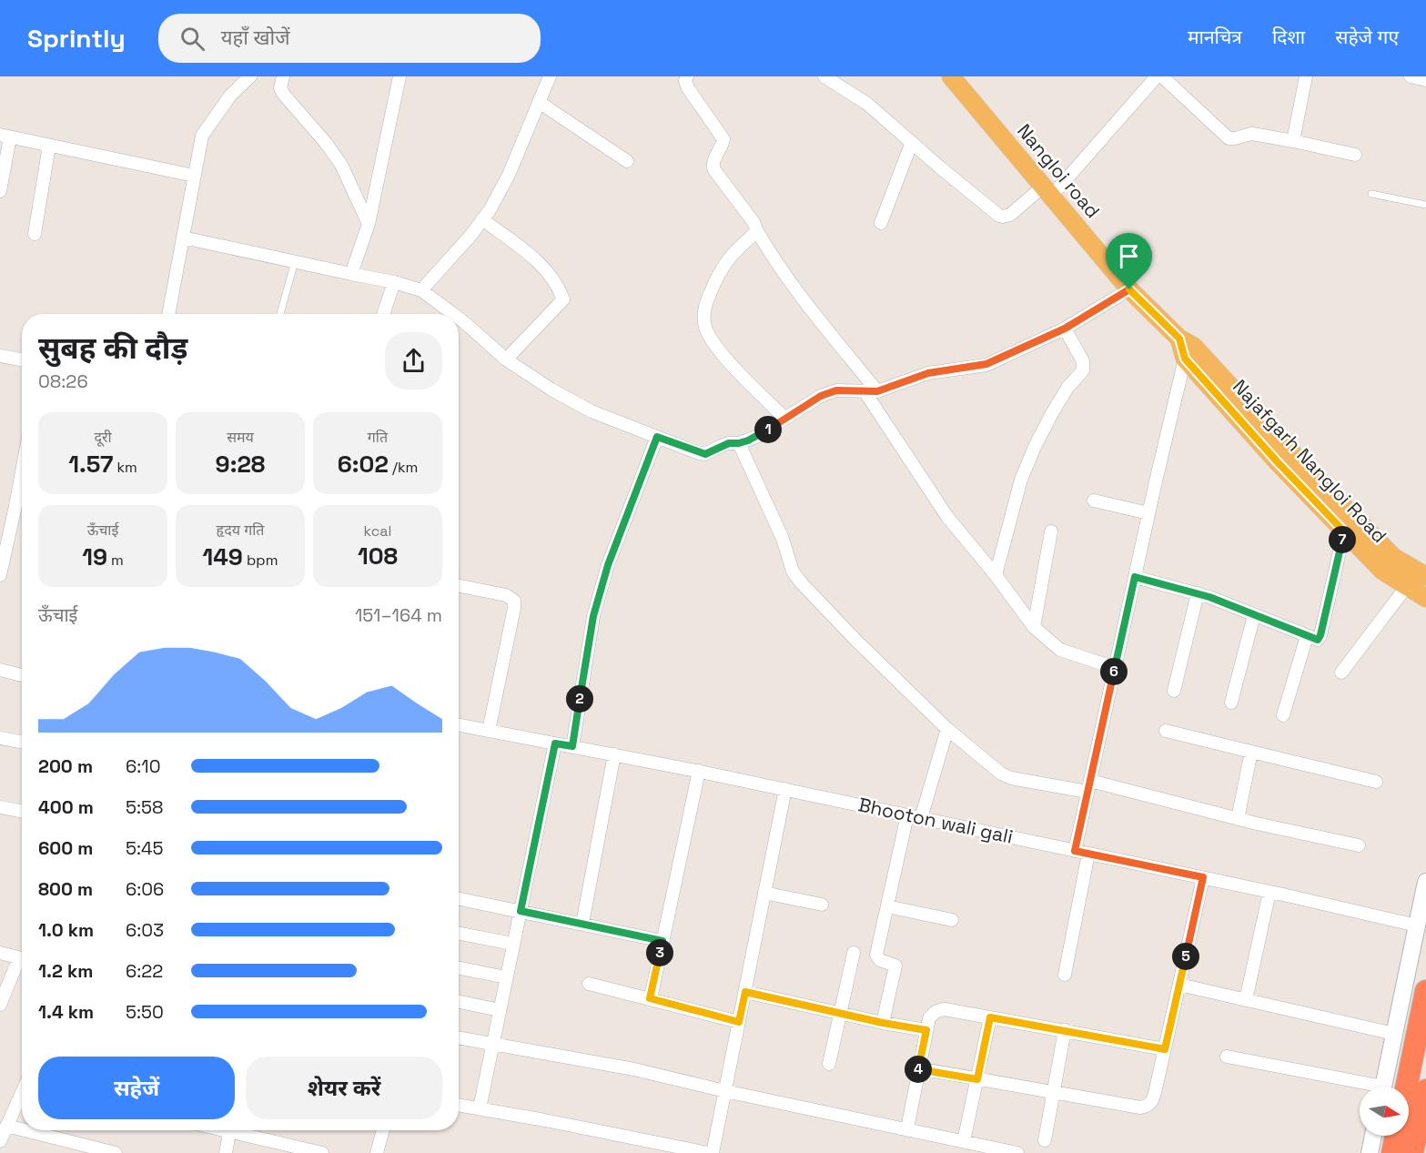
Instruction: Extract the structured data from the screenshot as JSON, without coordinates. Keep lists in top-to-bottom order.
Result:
{
  "streets": {
    "main road": ["Nangloi road", "Najafgarh Nangloi Road"],
    "street": ["Bhooton wali gali"]
  },
  "crossings": [
    ["Nangloi road", "Najafgarh Nangloi Road"]
  ],
  "north": "right",
  "page": {
    "header": "Sprintly",
    "search": "यहाँ खोजें",
    "nav": ["मानचित्र", "दिशा", "सहेजे गए"],
    "heading": ["सुबह की दौड़", "08:26"],
    "stats": [
      ["दूरी", "1.57 km"],
      ["समय", "9:28"],
      ["गति", "6:02 /km"],
      ["ऊँचाई", "19 m"],
      ["हृदय गति", "149 bpm"],
      ["kcal", "108"]
    ],
    "pins": [
      "1",
      "7",
      "6",
      "2",
      "3",
      "5",
      "4"
    ],
    "chart": ["ऊँचाई", "151–164 m"],
    "list": [
      {
        "name": "200 m",
        "note": "6:10"
      },
      {
        "name": "400 m",
        "note": "5:58"
      },
      {
        "name": "600 m",
        "note": "5:45"
      },
      {
        "name": "800 m",
        "note": "6:06"
      },
      {
        "name": "1.0 km",
        "note": "6:03"
      },
      {
        "name": "1.2 km",
        "note": "6:22"
      },
      {
        "name": "1.4 km",
        "note": "5:50"
      }
    ],
    "buttons": ["सहेजें", "शेयर करें"]
  }
}
